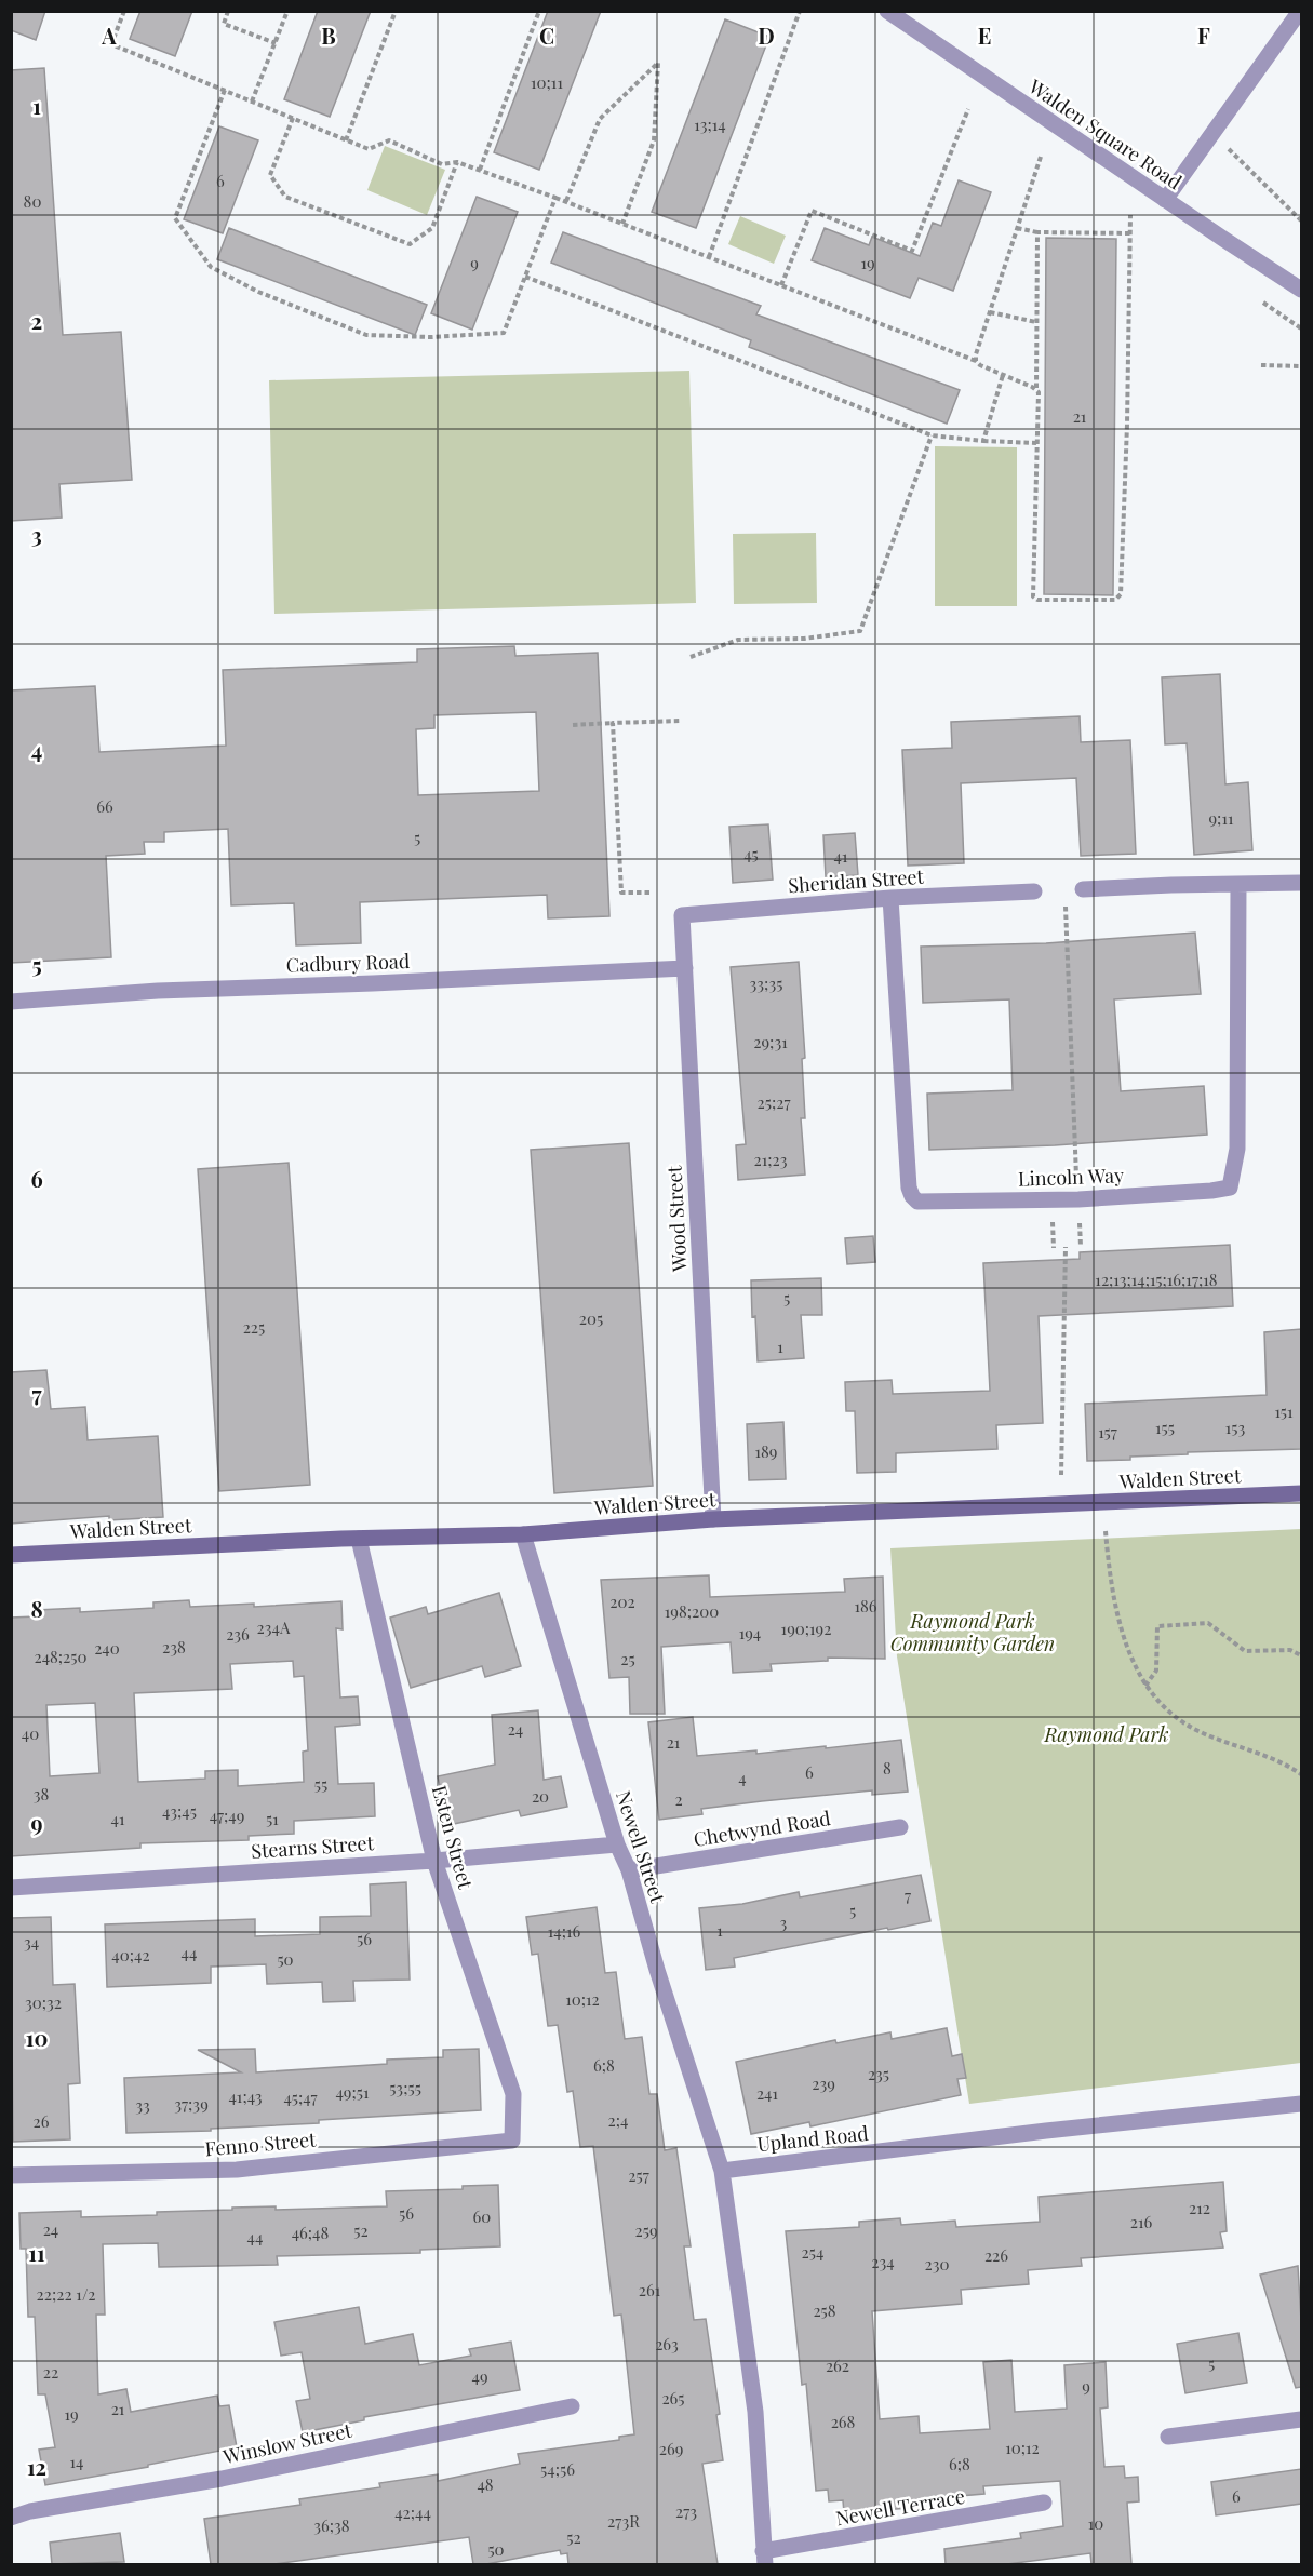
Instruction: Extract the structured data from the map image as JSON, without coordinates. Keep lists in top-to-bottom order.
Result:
{
  "streets": {
    "street": [
      "Walden Square Road",
      "Sheridan Street",
      "Cadbury Road",
      "Lincoln Way",
      "Wood Street",
      "Walden Street",
      "Chetwynd Road",
      "Esten Street",
      "Stearns Street",
      "Newell Street",
      "Upland Road",
      "Fenno Street",
      "Winslow Street",
      "Newell Terrace"
    ]
  },
  "crossings": [
    ["Sheridan Street", "Lincoln Way"],
    ["Sheridan Street", "Wood Street"],
    ["Cadbury Road", "Wood Street"],
    ["Wood Street", "Walden Street"],
    ["Walden Street", "Esten Street"],
    ["Walden Street", "Newell Street"],
    ["Chetwynd Road", "Newell Street"],
    ["Esten Street", "Stearns Street"],
    ["Esten Street", "Fenno Street"],
    ["Stearns Street", "Newell Street"],
    ["Newell Street", "Upland Road"]
  ],
  "parks": ["Raymond Park Community Garden", "Raymond Park"],
  "house_numbers": [
    "10;11",
    "13;14",
    "6",
    "80",
    "9",
    "19",
    "21",
    "66",
    "9;11",
    "5",
    "45",
    "41",
    "33;35",
    "29;31",
    "25;27",
    "21;23",
    "12;13;14;15;16;17;18",
    "5",
    "205",
    "225",
    "1",
    "151",
    "155",
    "153",
    "157",
    "189",
    "202",
    "186",
    "198;200",
    "234A",
    "190;192",
    "194",
    "236",
    "238",
    "240",
    "248;250",
    "25",
    "24",
    "40",
    "21",
    "8",
    "6",
    "4",
    "55",
    "38",
    "20",
    "2",
    "43;45",
    "47;49",
    "41",
    "51",
    "7",
    "5",
    "3",
    "1",
    "14;16",
    "56",
    "34",
    "44",
    "40;42",
    "50",
    "10;12",
    "30;32",
    "6;8",
    "235",
    "239",
    "53;55",
    "49;51",
    "241",
    "41;43",
    "45;47",
    "37;39",
    "33",
    "2;4",
    "26",
    "257",
    "212",
    "56",
    "60",
    "216",
    "24",
    "52",
    "259",
    "46;48",
    "44",
    "254",
    "226",
    "234",
    "230",
    "261",
    "22;22 1/2",
    "258",
    "263",
    "5",
    "262",
    "22",
    "49",
    "9",
    "265",
    "21",
    "19",
    "268",
    "10;12",
    "269",
    "14",
    "6;8",
    "54;56",
    "48",
    "6",
    "273",
    "42;44",
    "273R",
    "10",
    "36;38",
    "52",
    "50"
  ],
  "grid": {
    "columns": [
      "A",
      "B",
      "C",
      "D",
      "E",
      "F"
    ],
    "rows": [
      "1",
      "2",
      "3",
      "4",
      "5",
      "6",
      "7",
      "8",
      "9",
      "10",
      "11",
      "12"
    ]
  }
}
